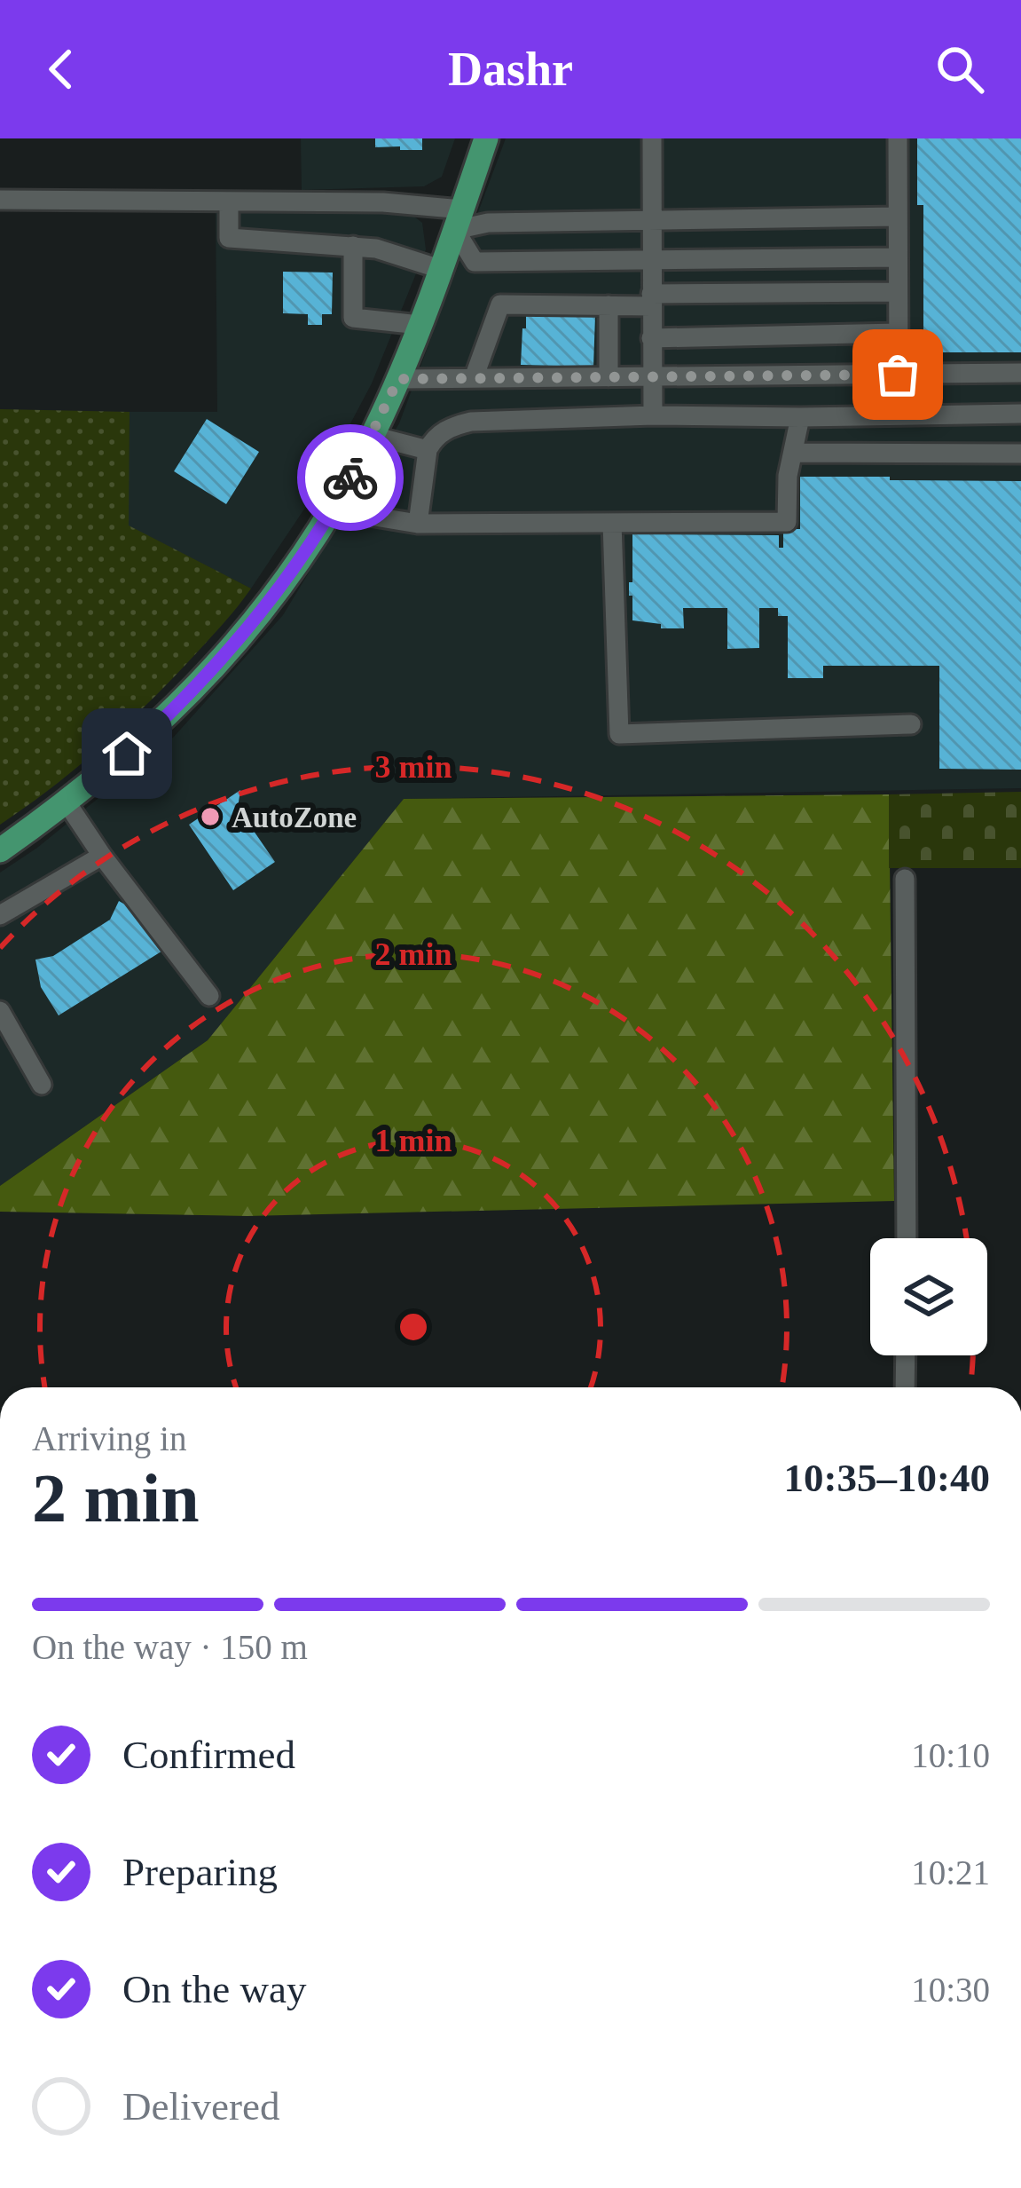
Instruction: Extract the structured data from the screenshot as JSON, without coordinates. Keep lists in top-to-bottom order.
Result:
{
  "places": ["AutoZone"],
  "page": {
    "header": "Dashr",
    "heading": ["2 min", "Arriving in", "10:35–10:40"],
    "bar": "On the way · 150 m",
    "list": [
      ["Confirmed", "10:10"],
      ["Preparing", "10:21"],
      ["On the way", "10:30"],
      "Delivered"
    ]
  },
  "rings": ["3 min", "2 min", "1 min"]
}
